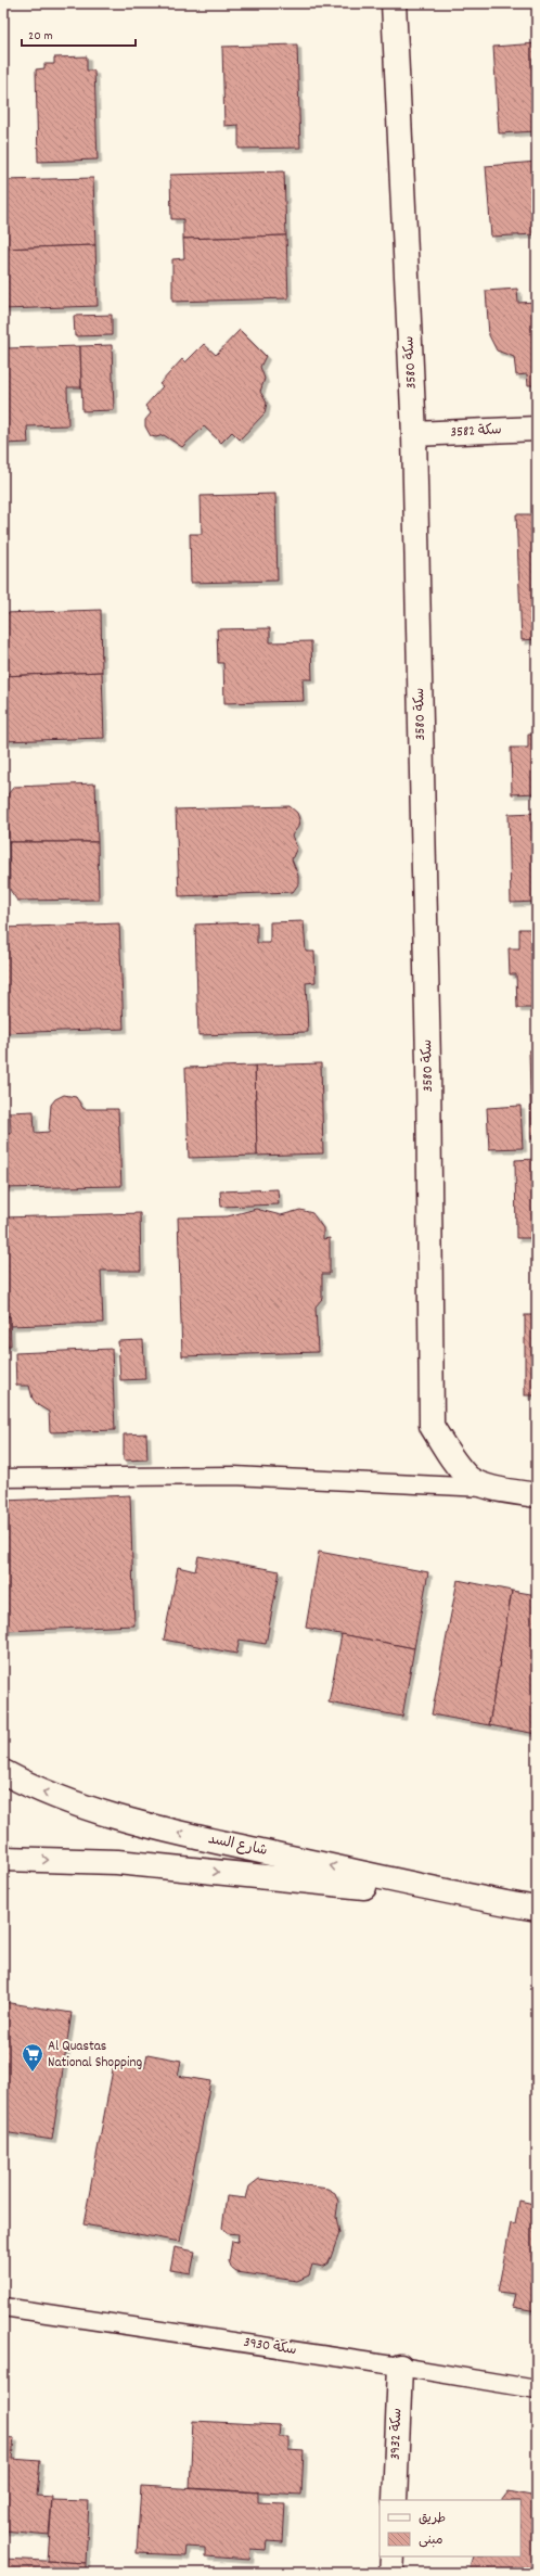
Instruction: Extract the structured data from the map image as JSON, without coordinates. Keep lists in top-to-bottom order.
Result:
{
  "streets": {
    "street": [
      "سكة 3580",
      "سكة 3582",
      "شارع السد",
      "سكة 3932"
    ],
    "lane": ["سكة 3930"]
  },
  "crossings": [
    ["سكة 3580", "سكة 3582"],
    ["سكة 3930", "سكة 3932"]
  ],
  "places": {
    "supermarket": ["Al Quastas National Shopping"]
  },
  "legend": ["طريق", "مبنى"],
  "scale_bar": "20 m"
}
